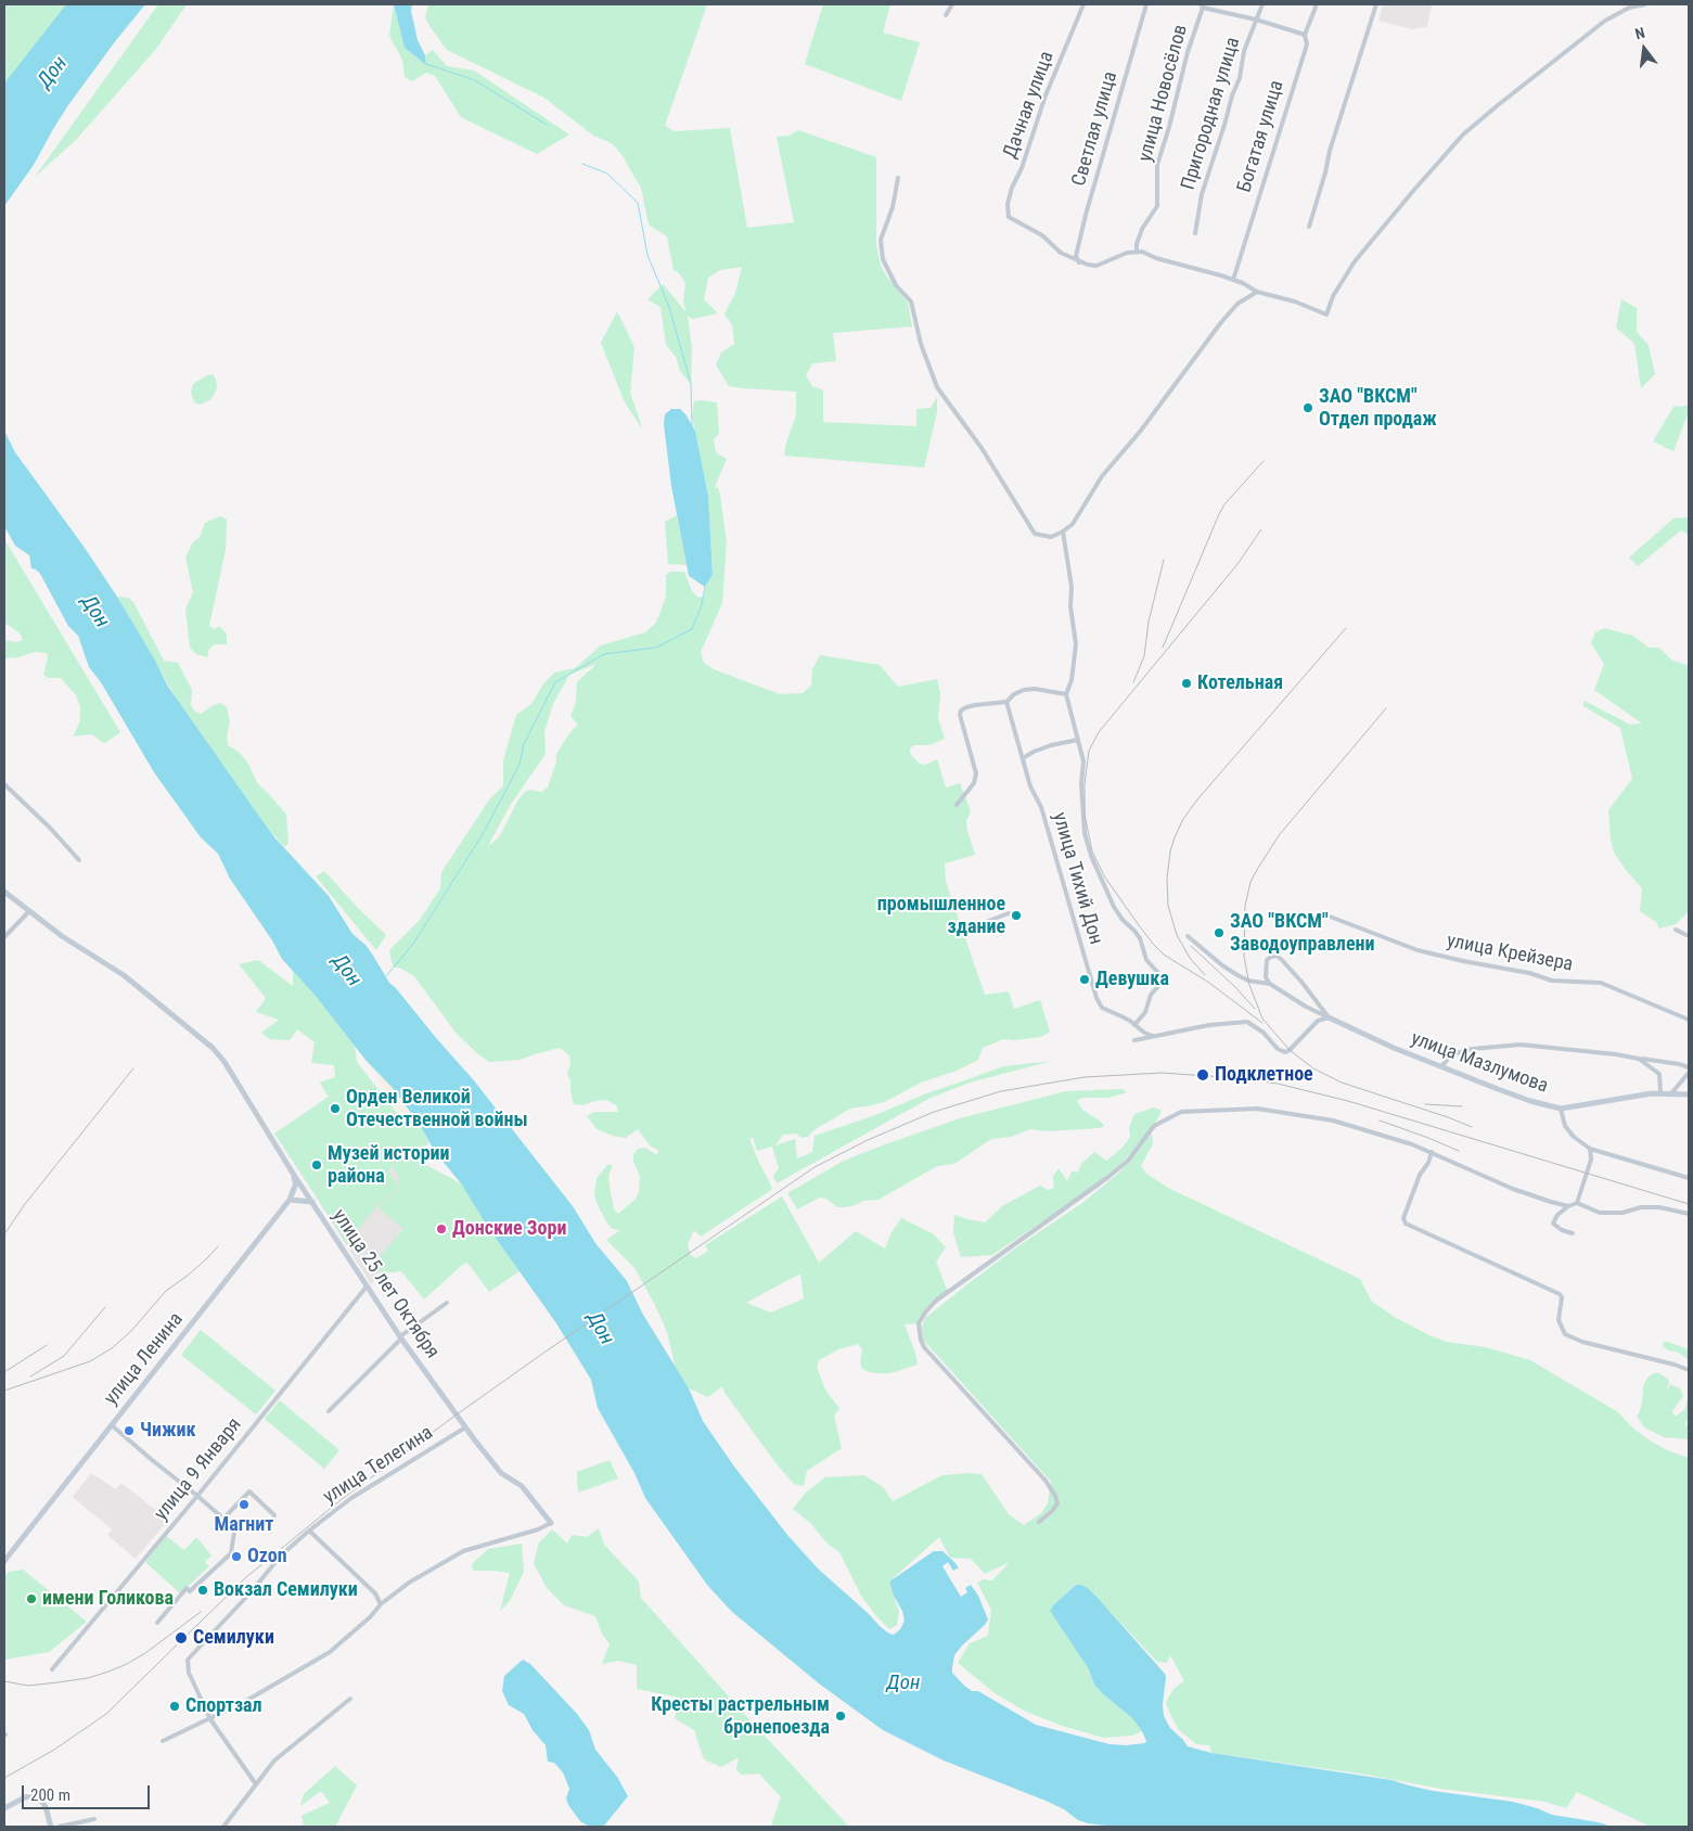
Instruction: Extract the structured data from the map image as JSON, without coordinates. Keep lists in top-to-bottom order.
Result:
{
  "streets": {
    "street": [
      "улица Новосёлов",
      "Дачная улица",
      "Пригородная улица",
      "Светлая улица",
      "Богатая улица",
      "улица Тихий Дон",
      "улица Крейзера",
      "улица Мазлумова",
      "улица 25 лет Октября",
      "улица Ленина",
      "улица Телегина",
      "улица 9 Января"
    ]
  },
  "crossings": [
    ["Дачная улица", "Светлая улица"],
    ["улица 25 лет Октября", "улица Телегина"],
    ["улица 25 лет Октября", "улица 9 Января"]
  ],
  "water": ["Дон"],
  "places": [
    "ЗАО \"ВКСМ\" Отдел продаж",
    "Котельная",
    "промышленное здание",
    "ЗАО \"ВКСМ\" Заводоуправлени",
    "Девушка",
    "Подклетное",
    "Орден Великой Отечественной войны",
    "Музей истории района",
    "Донские Зори",
    "Чижик",
    "Магнит",
    "Ozon",
    "Вокзал Семилуки",
    "имени Голикова",
    "Семилуки",
    "Спортзал",
    "Кресты растрельным бронепоезда"
  ],
  "scale_bar": "200 m",
  "north": "top"
}
